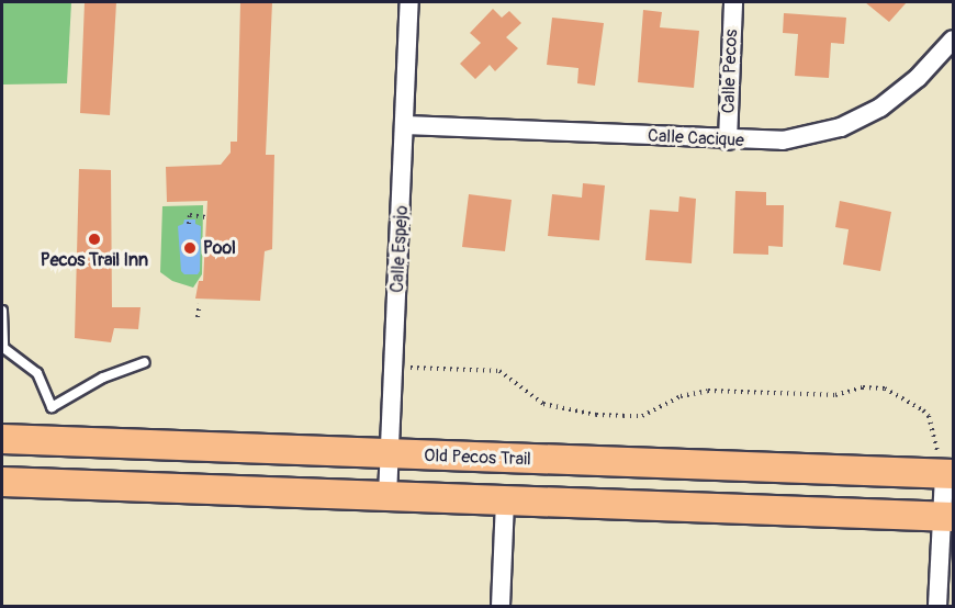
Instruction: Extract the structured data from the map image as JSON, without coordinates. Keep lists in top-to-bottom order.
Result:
{
  "streets": {
    "main road": ["Old Pecos Trail"],
    "street": ["Calle Pecos", "Calle Cacique", "Calle Espejo"]
  },
  "crossings": [
    ["Calle Pecos", "Calle Cacique"],
    ["Calle Cacique", "Calle Espejo"],
    ["Calle Espejo", "Old Pecos Trail"]
  ],
  "places": ["Pecos Trail Inn", "Pool"]
}
